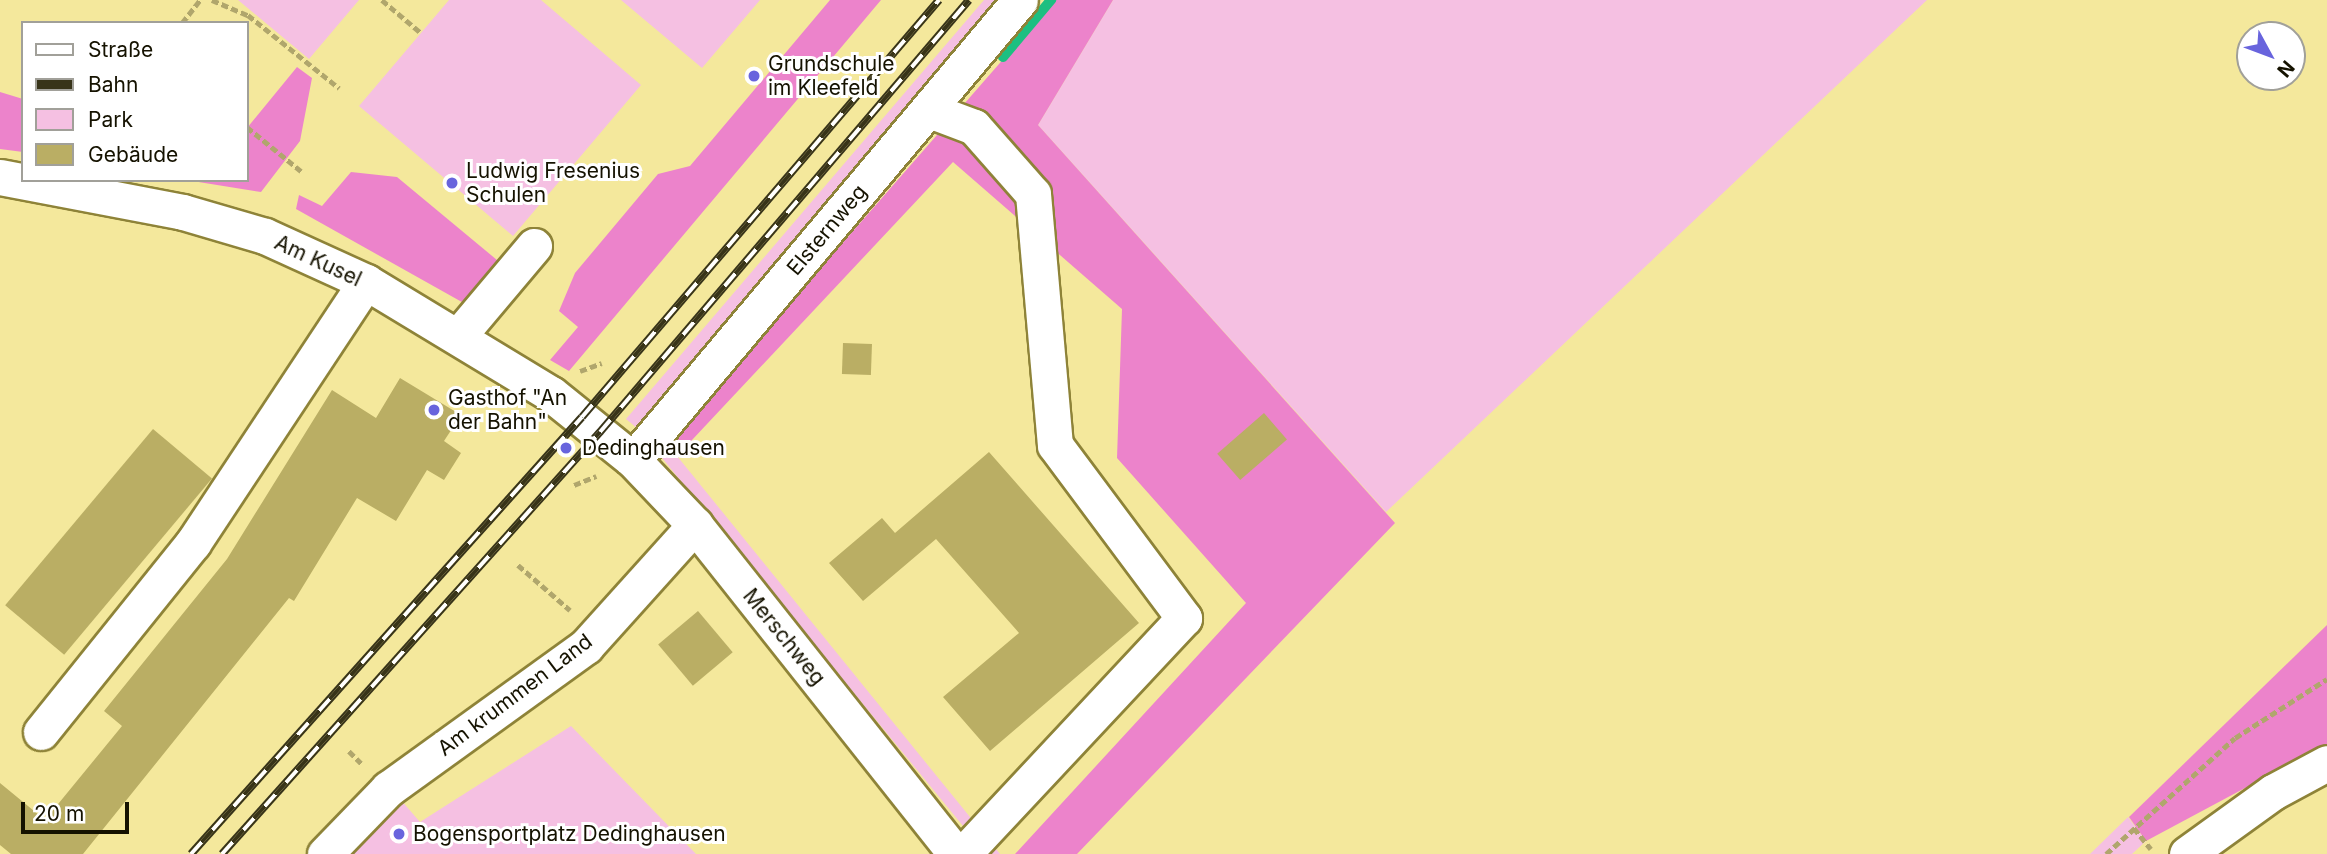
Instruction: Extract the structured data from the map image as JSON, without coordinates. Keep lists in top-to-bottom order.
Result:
{
  "streets": {
    "street": [
      "Elsternweg",
      "Am Kusel",
      "Merschweg",
      "Am krummen Land"
    ]
  },
  "crossings": [
    ["Elsternweg", "Merschweg"],
    ["Am Kusel", "Merschweg"],
    ["Merschweg", "Am krummen Land"]
  ],
  "places": [
    "Grundschule im Kleefeld",
    "Ludwig Fresenius Schulen",
    "Gasthof \"An der Bahn\"",
    "Dedinghausen",
    "Bogensportplatz Dedinghausen"
  ],
  "legend": [
    "Straße",
    "Bahn",
    "Park",
    "Gebäude"
  ],
  "scale_bar": "20 m",
  "north": "bottom right"
}
